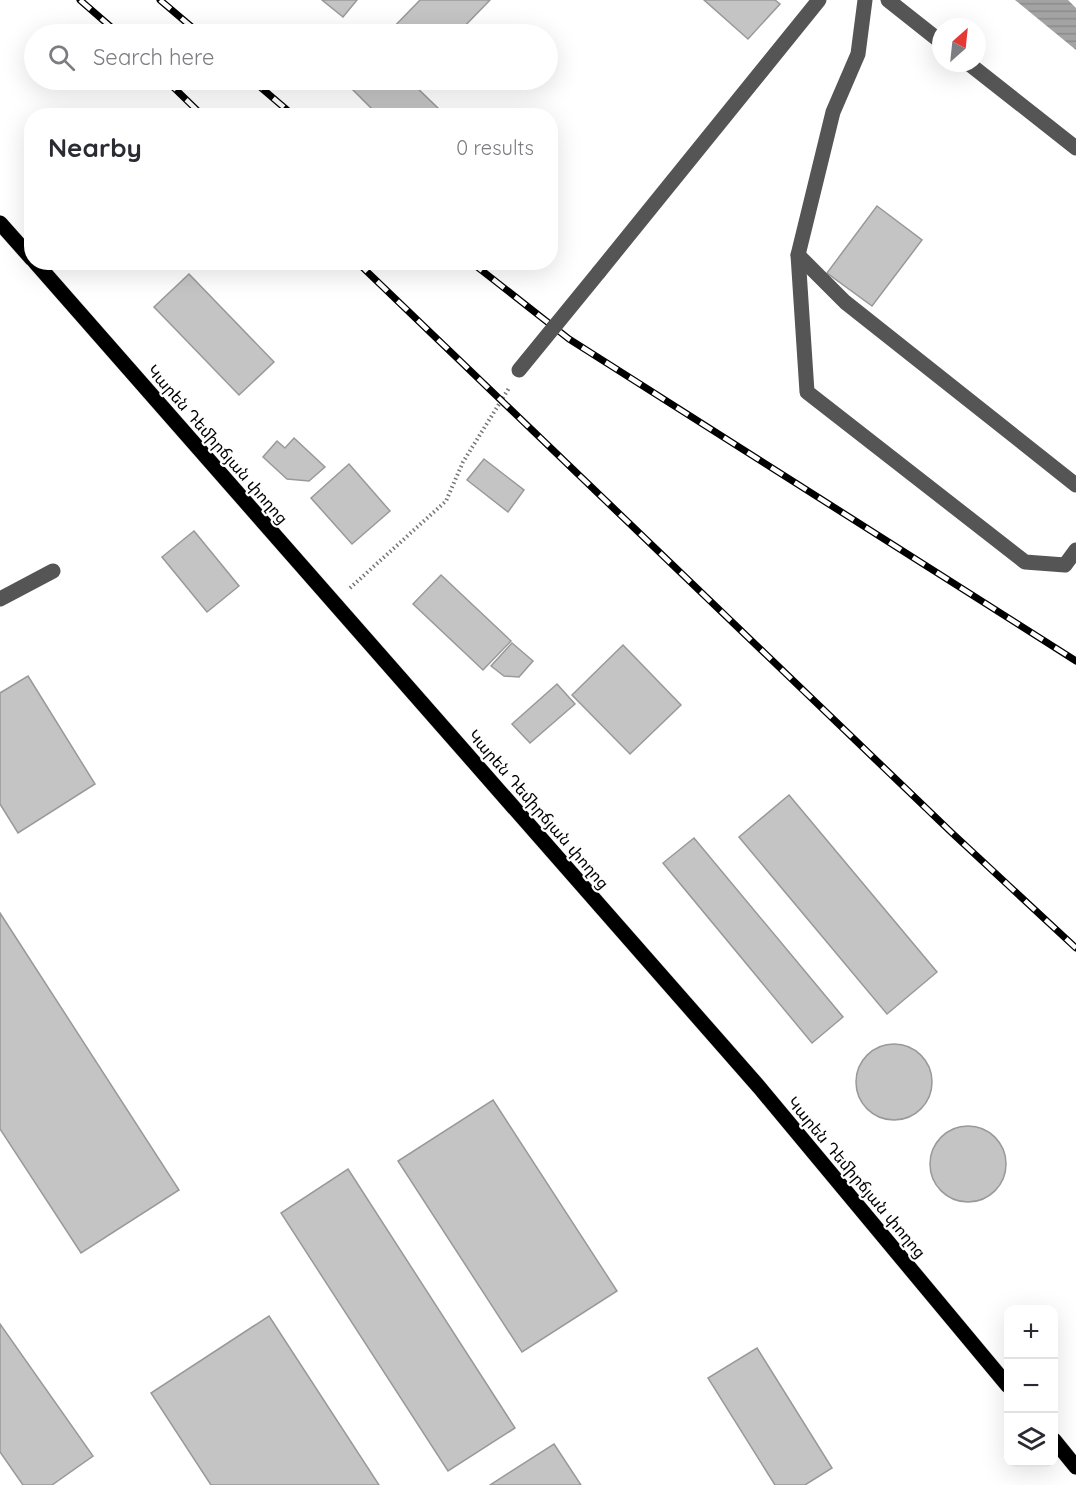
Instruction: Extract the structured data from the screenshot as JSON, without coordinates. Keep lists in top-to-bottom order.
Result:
{
  "streets": {
    "main road": ["Կարեն Դեմիրճյան փողոց"]
  },
  "north": "top right",
  "page": {
    "search": "Search here",
    "heading": ["Nearby", "0 results"],
    "map_buttons": ["+", "−"]
  }
}
